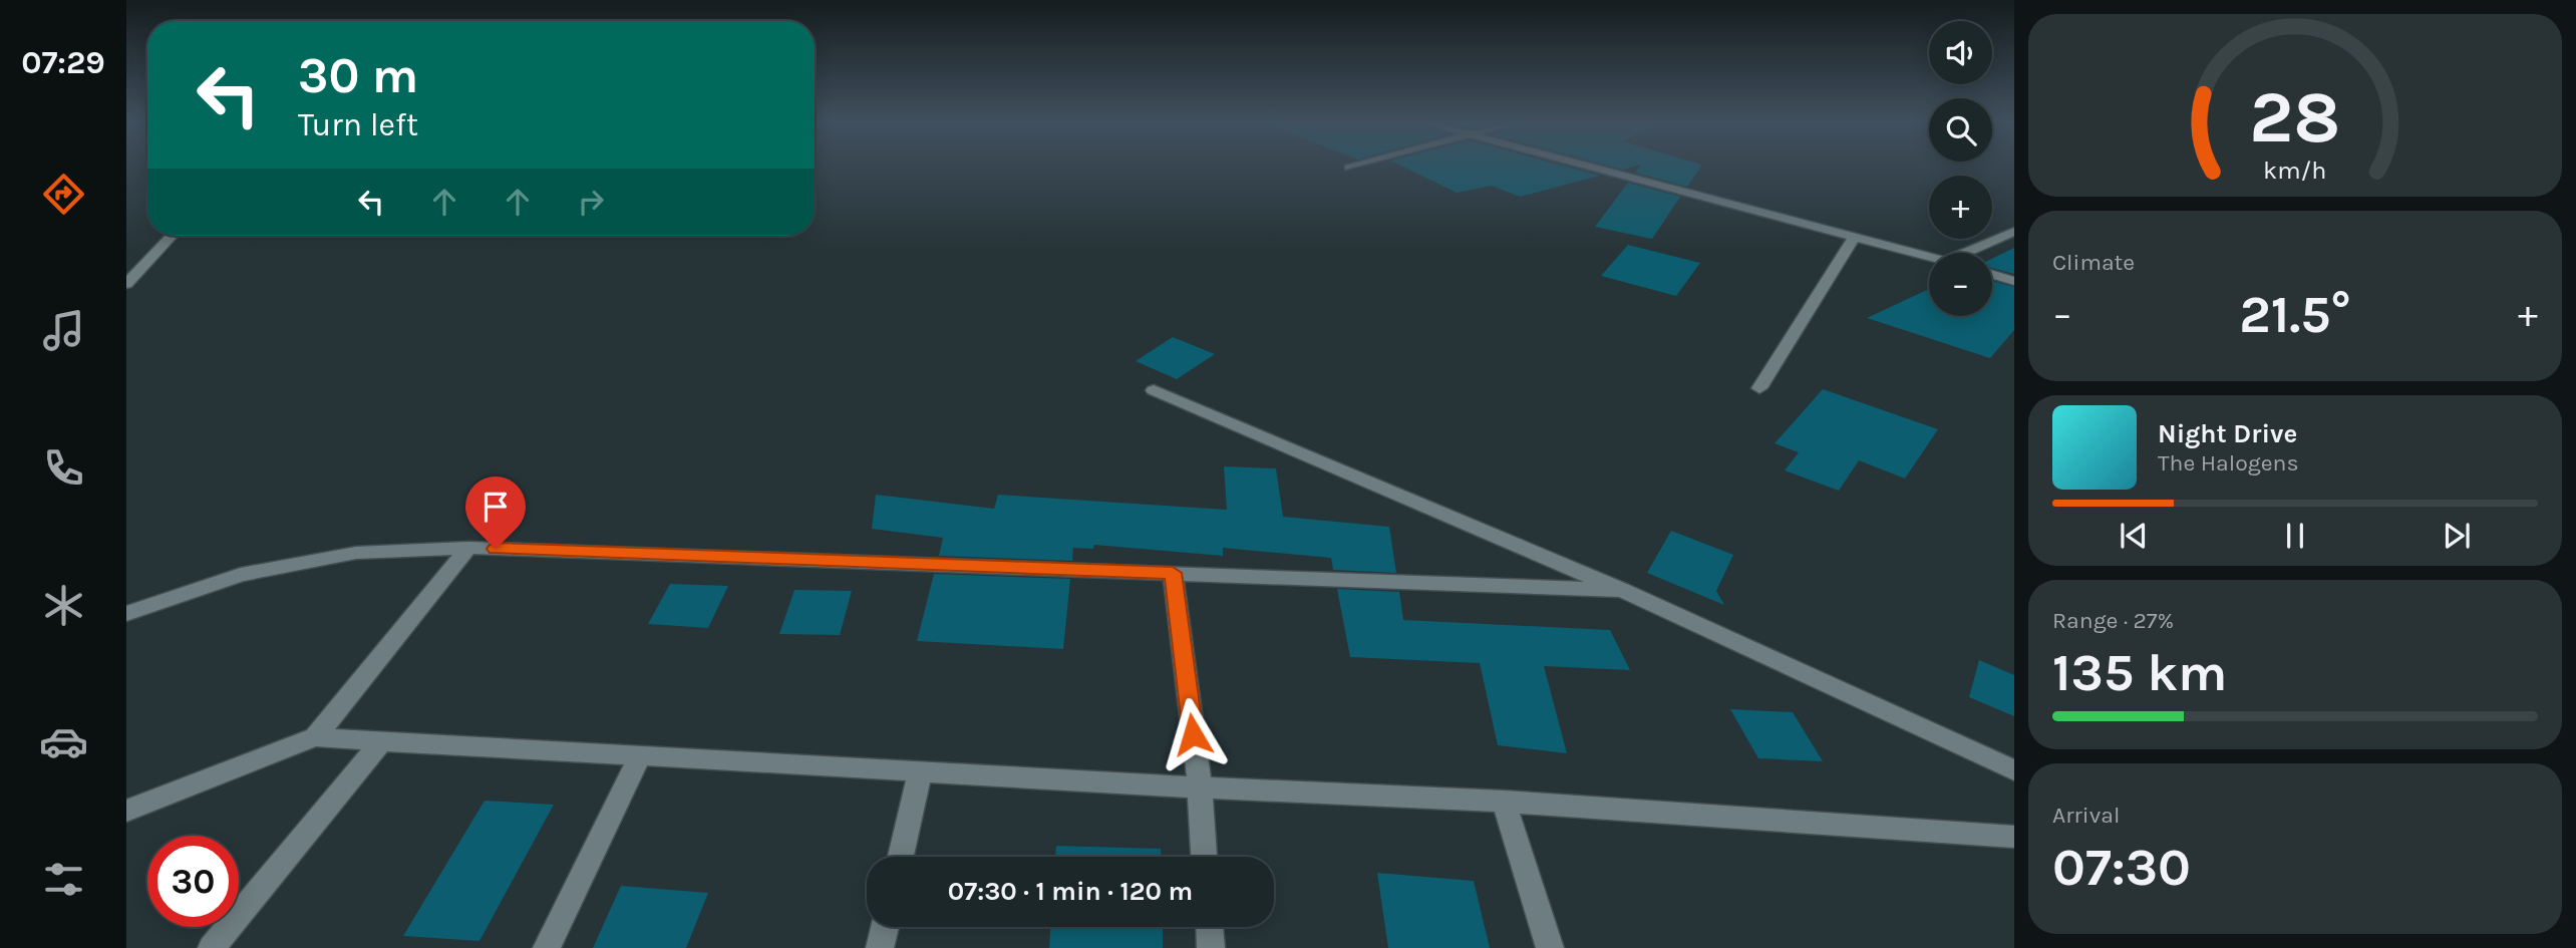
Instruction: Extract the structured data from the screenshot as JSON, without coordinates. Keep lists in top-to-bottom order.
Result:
{
  "page": {
    "tabs": "07:29",
    "map_buttons": ["+", "−"],
    "turn": ["30 m", "Turn left"],
    "tile": [
      "Climate",
      ["Range · 27%", "135 km"],
      ["Arrival", "07:30"]
    ],
    "heat": ["−", "21.5°", "+"],
    "song": ["Night Drive", "The Halogens"],
    "limit": "30",
    "trip": "07:30 · 1 min · 120 m",
    "gauge": ["28", "km/h"]
  }
}
